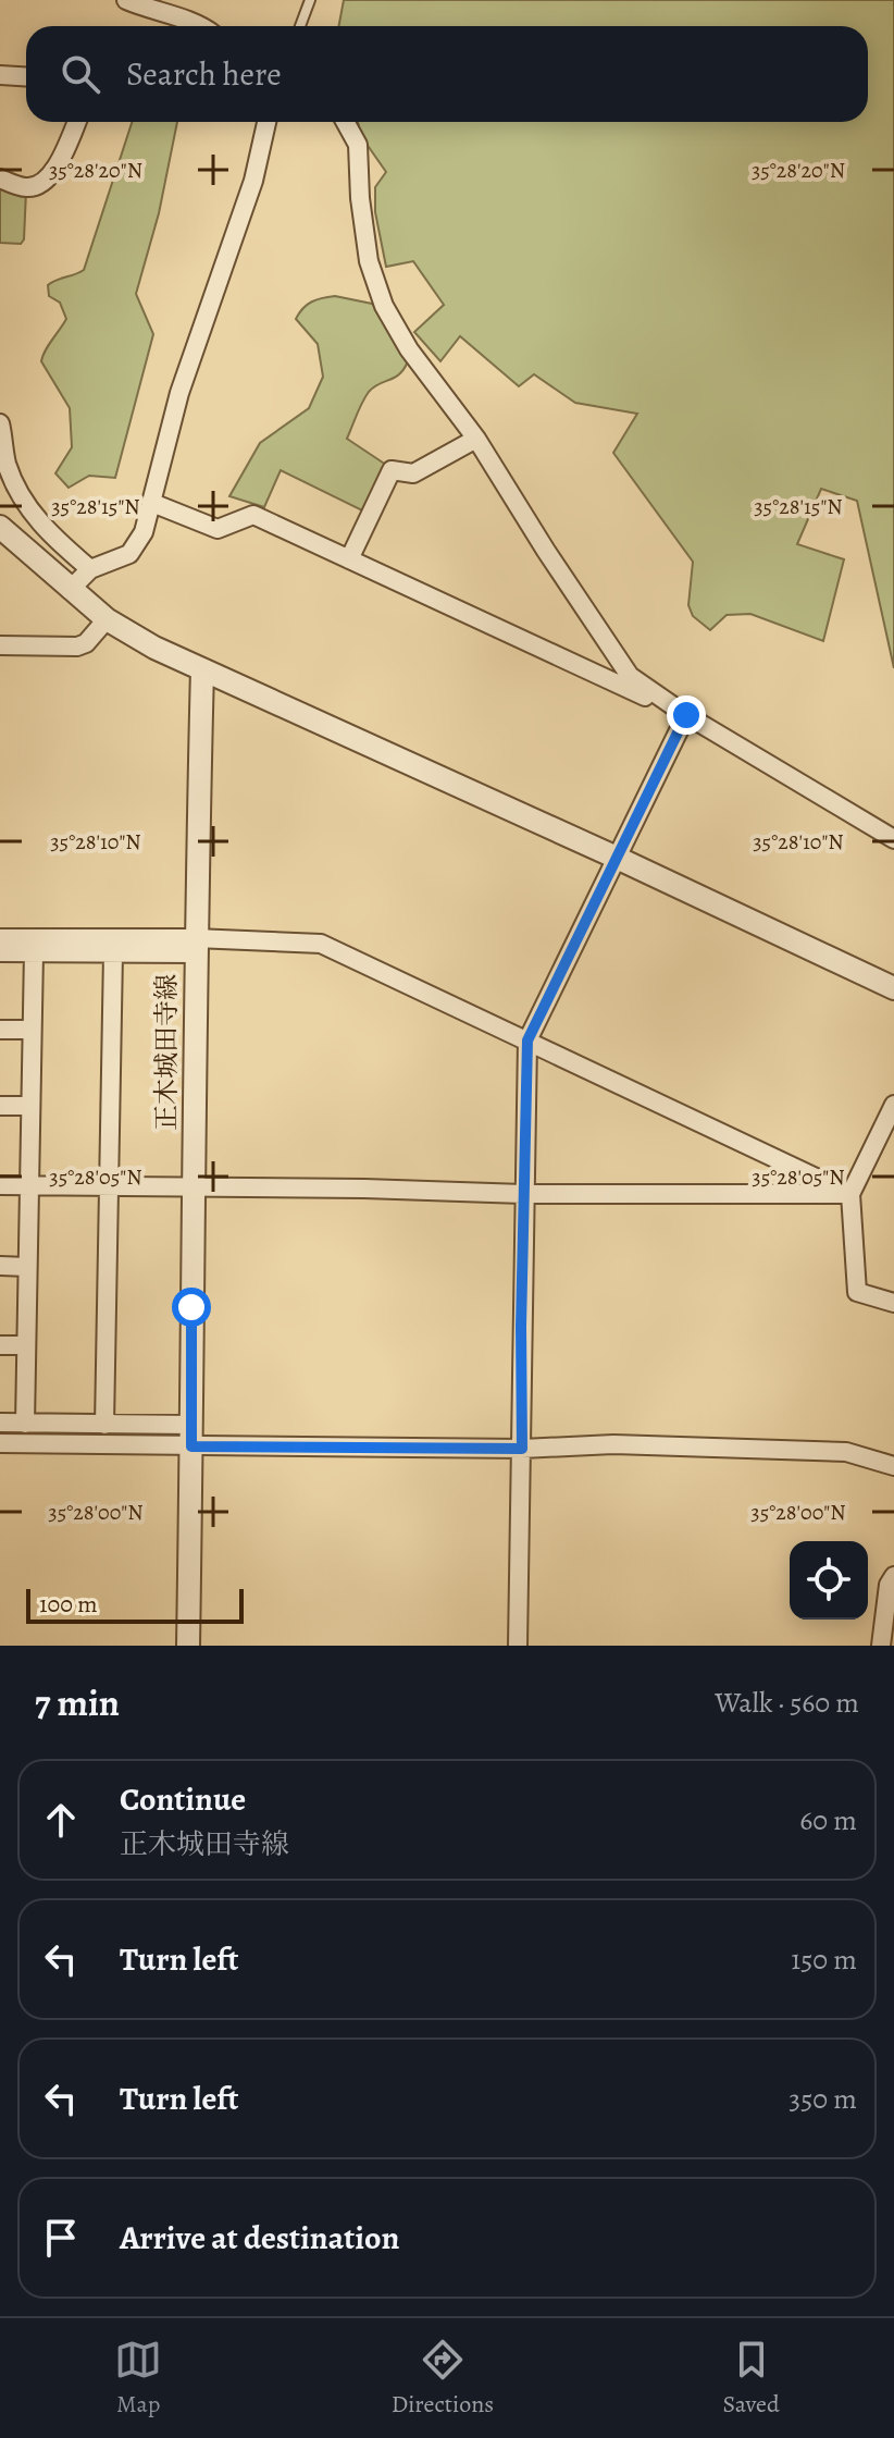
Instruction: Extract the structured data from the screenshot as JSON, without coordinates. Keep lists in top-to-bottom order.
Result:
{
  "streets": {
    "street": ["正木城田寺線"]
  },
  "scale_bar": "100 m",
  "page": {
    "search": "Search here",
    "scale": "100 m",
    "heading": ["7 min", "Walk · 560 m"],
    "list": [
      ["Continue", "正木城田寺線", "60 m"],
      ["Turn left", "150 m"],
      ["Turn left", "350 m"],
      "Arrive at destination"
    ],
    "nav": ["Map", "Directions", "Saved"]
  },
  "coordinates": [
    "35°28'20\"N",
    "35°28'15\"N",
    "35°28'10\"N",
    "35°28'05\"N",
    "35°28'00\"N"
  ]
}
